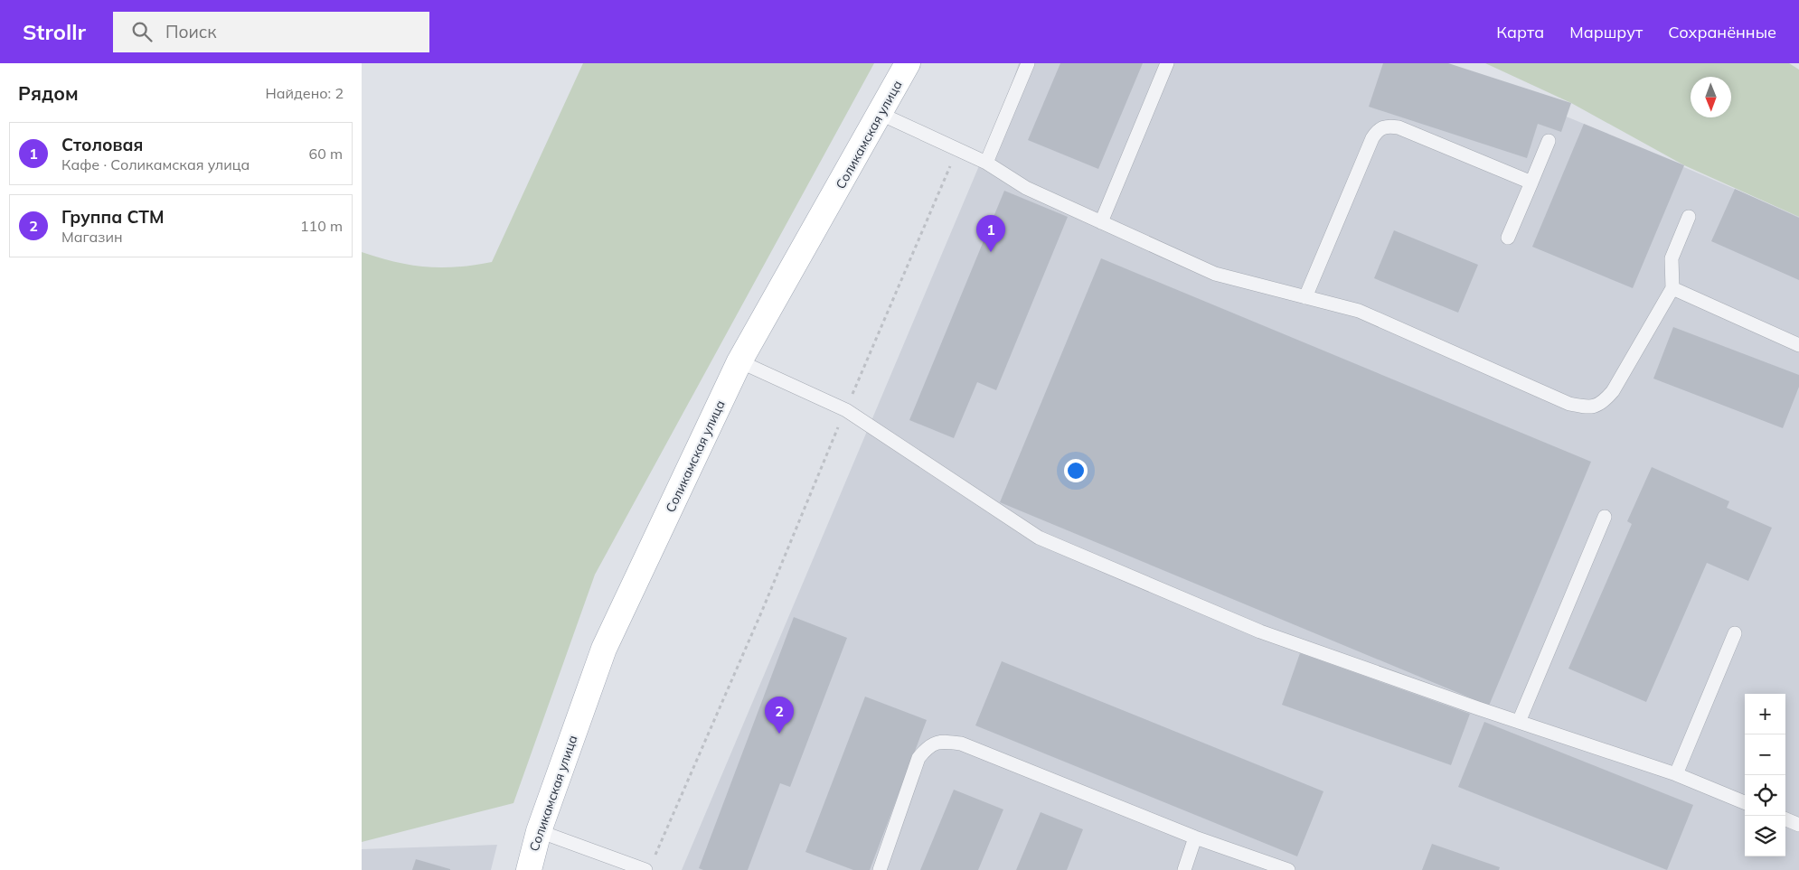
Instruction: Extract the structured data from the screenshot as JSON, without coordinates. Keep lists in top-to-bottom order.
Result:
{
  "streets": {
    "main road": ["Соликамская улица"]
  },
  "north": "bottom",
  "page": {
    "header": "Strollr",
    "search": "Поиск",
    "nav": ["Карта", "Маршрут", "Сохранённые"],
    "heading": ["Рядом", "Найдено: 2"],
    "list": [
      {
        "mark": "1",
        "name": "Столовая",
        "note": "Кафе · Соликамская улица",
        "value": "60 m"
      },
      {
        "mark": "2",
        "name": "Группа СТМ",
        "note": "Магазин",
        "value": "110 m"
      }
    ],
    "pins": ["1", "2"],
    "map_buttons": ["+", "−"]
  }
}
